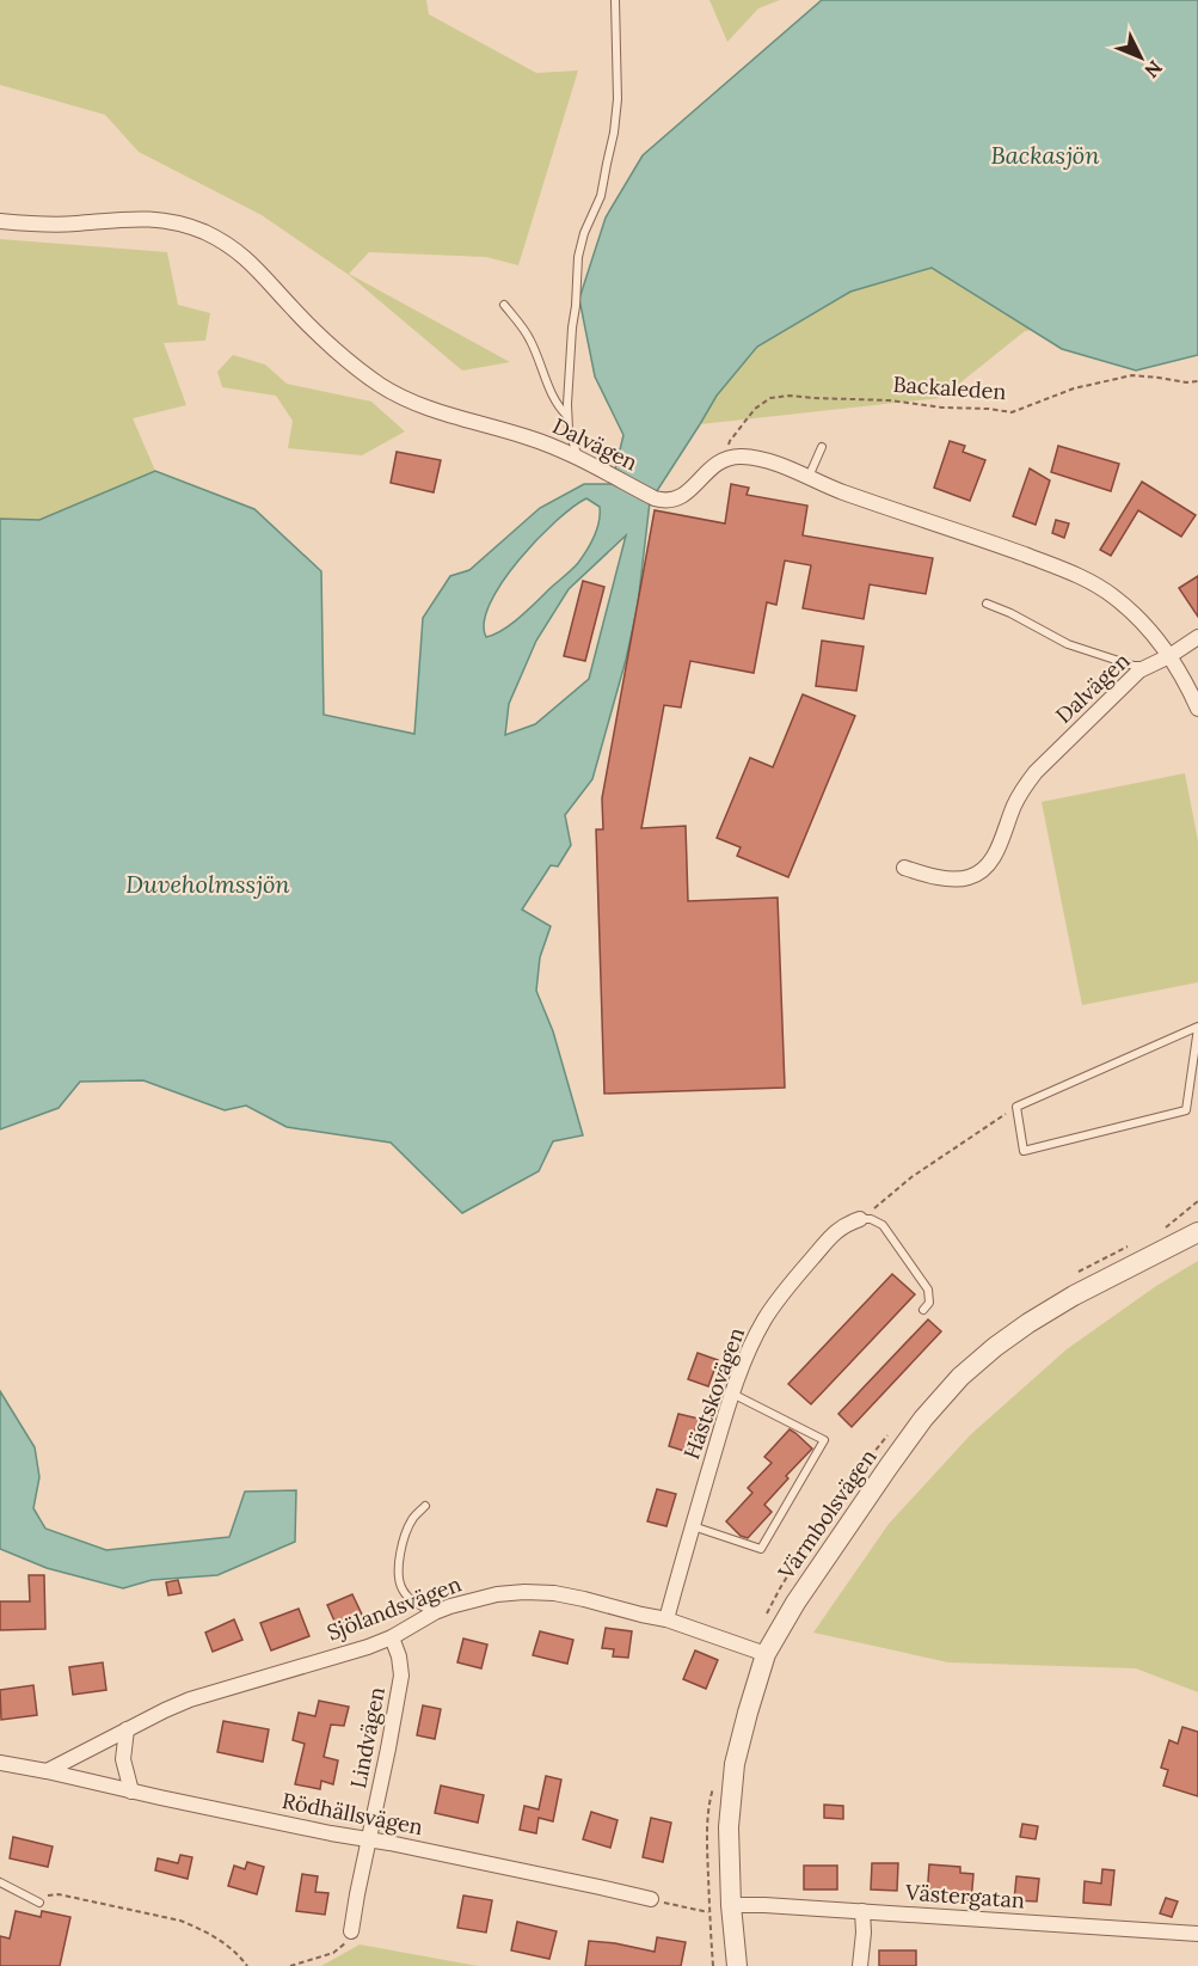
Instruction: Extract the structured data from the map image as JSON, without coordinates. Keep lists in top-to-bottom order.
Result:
{
  "streets": {
    "street": [
      "Dalvägen",
      "Hästskovägen",
      "Värmbolsvägen",
      "Sjölandsvägen",
      "Lindvägen",
      "Rödhällsvägen",
      "Västergatan"
    ],
    "path": ["Backaleden"]
  },
  "crossings": [
    ["Backaleden", "Dalvägen"],
    ["Hästskovägen", "Sjölandsvägen"],
    ["Värmbolsvägen", "Sjölandsvägen"],
    ["Värmbolsvägen", "Västergatan"],
    ["Sjölandsvägen", "Lindvägen"],
    ["Sjölandsvägen", "Rödhällsvägen"],
    ["Lindvägen", "Rödhällsvägen"]
  ],
  "water": ["Backasjön", "Duveholmssjön"],
  "north": "bottom right"
}
